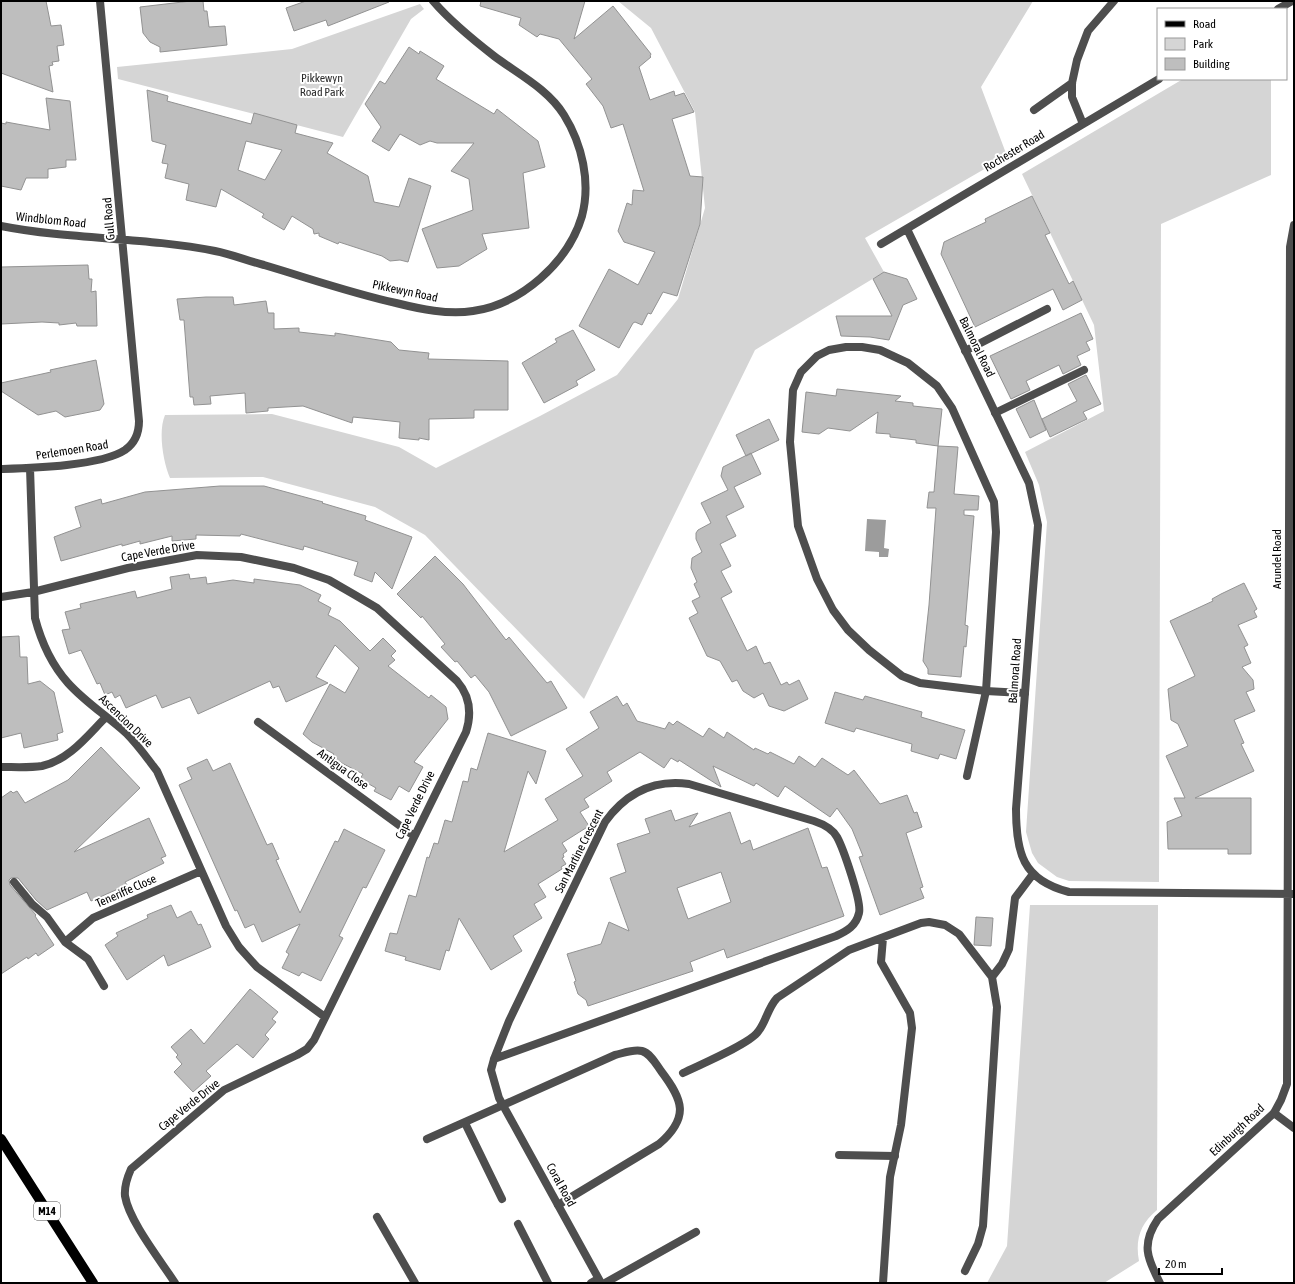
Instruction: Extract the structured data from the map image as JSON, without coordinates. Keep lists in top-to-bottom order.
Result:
{
  "streets": {
    "main road": ["M14"],
    "street": [
      "Rochester Road",
      "Gull Road",
      "Windblom Road",
      "Pikkewyn Road",
      "Balmoral Road",
      "Perlemoen Road",
      "Cape Verde Drive",
      "Arundel Road",
      "Ascencion Drive",
      "Antigua Close",
      "San Martine Crescent",
      "Teneriffe Close",
      "Edinburgh Road",
      "Coral Road"
    ]
  },
  "crossings": [
    ["Rochester Road", "Balmoral Road"],
    ["Gull Road", "Windblom Road"],
    ["Gull Road", "Pikkewyn Road"],
    ["Gull Road", "Perlemoen Road"],
    ["Windblom Road", "Pikkewyn Road"],
    ["Balmoral Road", "Arundel Road"],
    ["Balmoral Road", "Edinburgh Road"],
    ["Perlemoen Road", "Ascencion Drive"],
    ["Cape Verde Drive", "Ascencion Drive"],
    ["Cape Verde Drive", "Antigua Close"],
    ["Arundel Road", "Edinburgh Road"],
    ["Ascencion Drive", "Teneriffe Close"],
    ["San Martine Crescent", "Coral Road"]
  ],
  "parks": ["Pikkewyn Road Park"],
  "legend": ["Road", "Park", "Building"],
  "scale_bar": "20 m"
}
